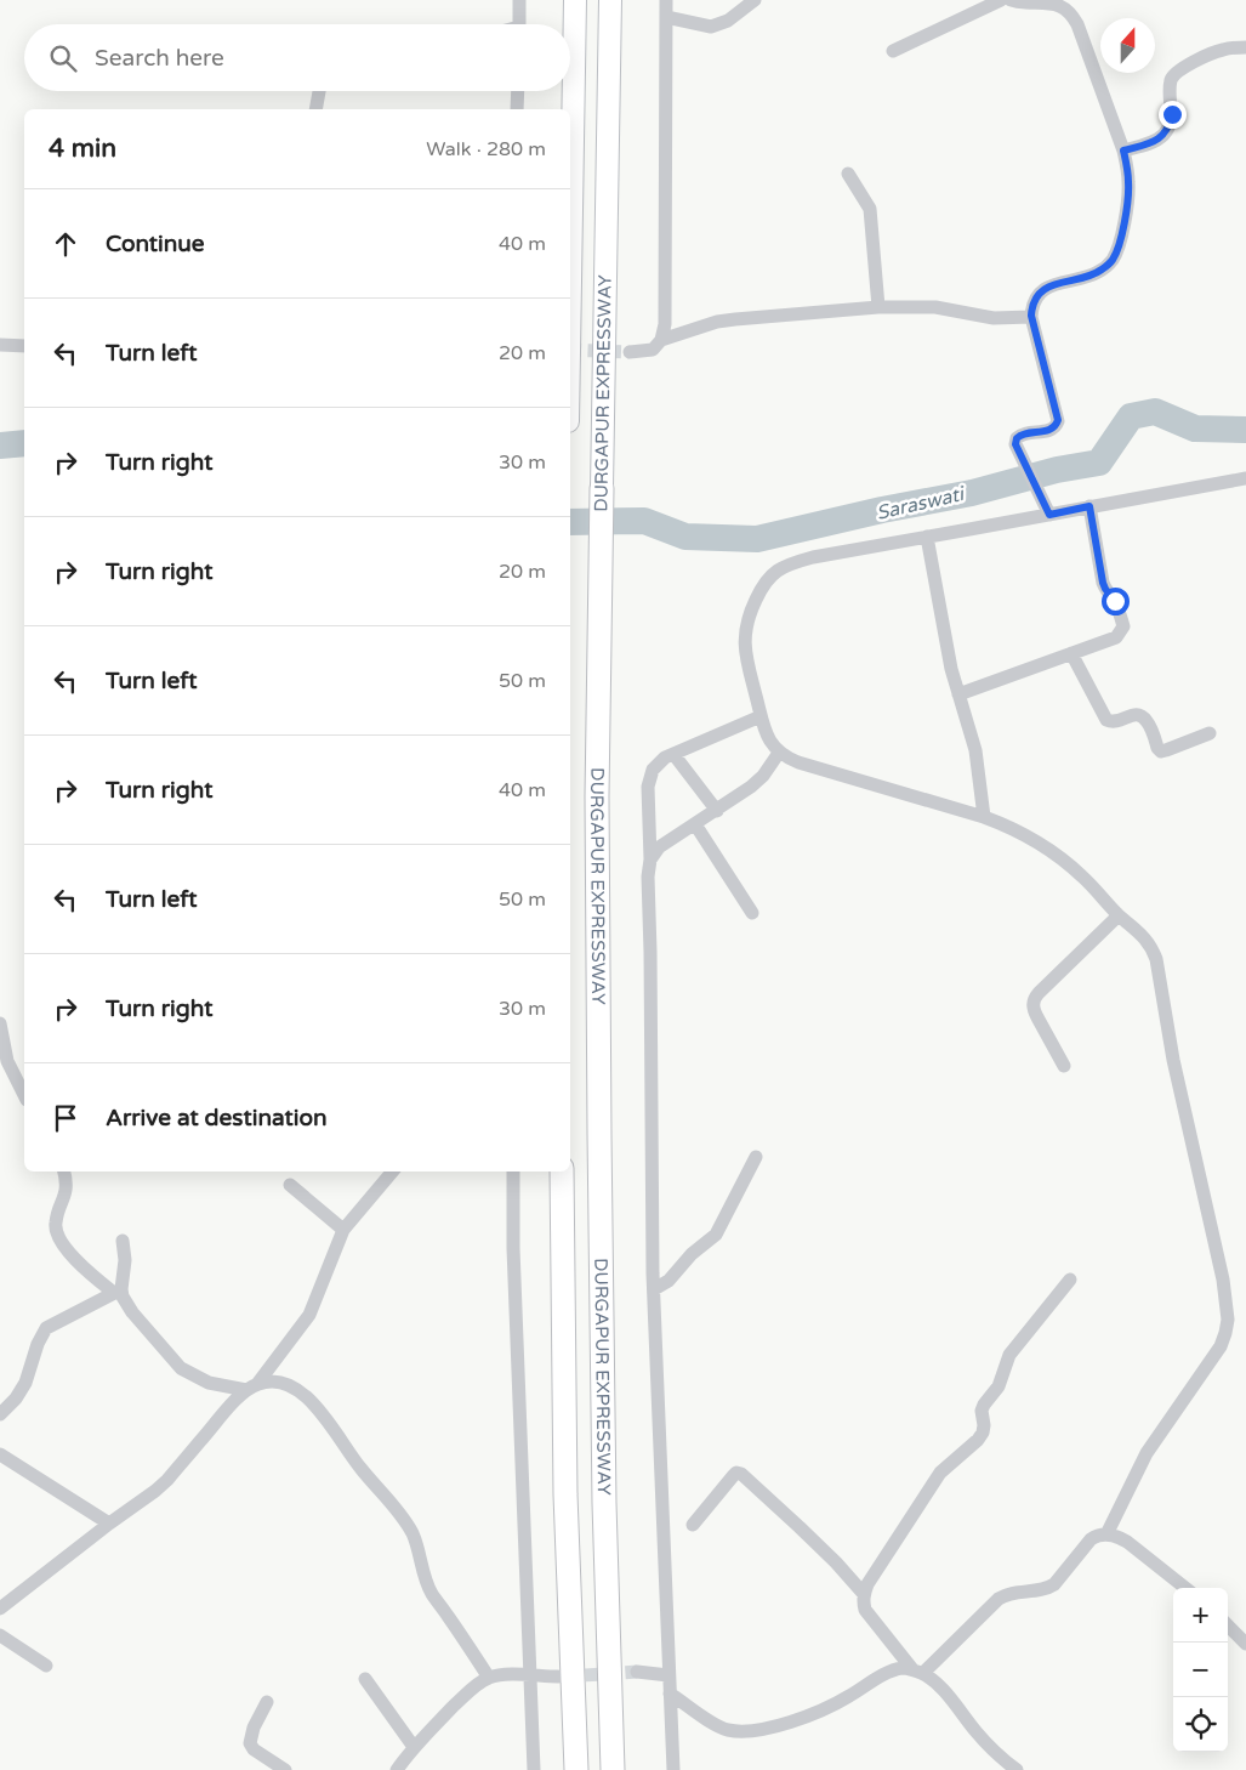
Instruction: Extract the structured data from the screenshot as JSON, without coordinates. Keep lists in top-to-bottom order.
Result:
{
  "streets": {
    "highway": ["DURGAPUR EXPRESSWAY"]
  },
  "water": ["Saraswati"],
  "north": "top",
  "page": {
    "search": "Search here",
    "heading": ["4 min", "Walk · 280 m"],
    "list": [
      ["Continue", "40 m"],
      ["Turn left", "20 m"],
      ["Turn right", "30 m"],
      ["Turn right", "20 m"],
      ["Turn left", "50 m"],
      ["Turn right", "40 m"],
      ["Turn left", "50 m"],
      ["Turn right", "30 m"],
      "Arrive at destination"
    ],
    "map_buttons": ["+", "−"]
  }
}
